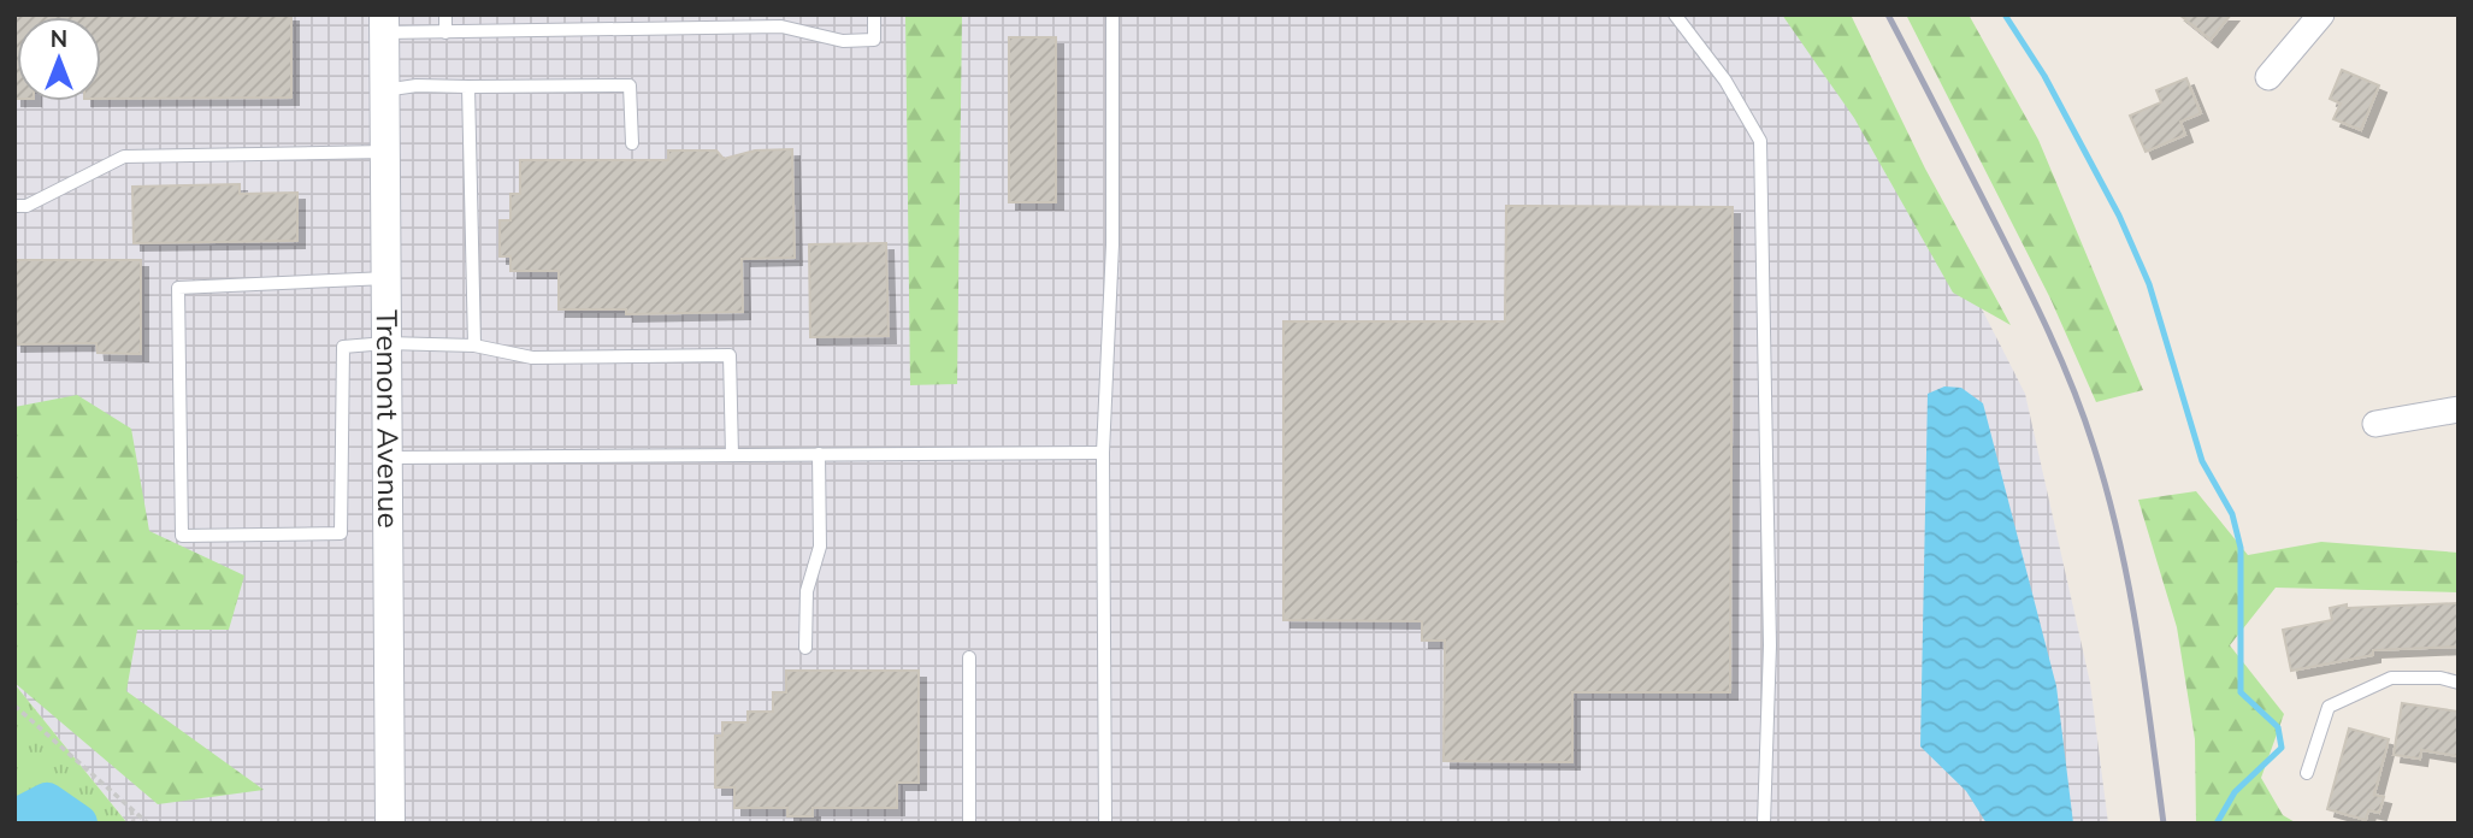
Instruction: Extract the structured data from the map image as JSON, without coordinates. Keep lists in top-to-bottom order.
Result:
{
  "streets": {
    "street": ["Tremont Avenue"]
  },
  "north": "top"
}
